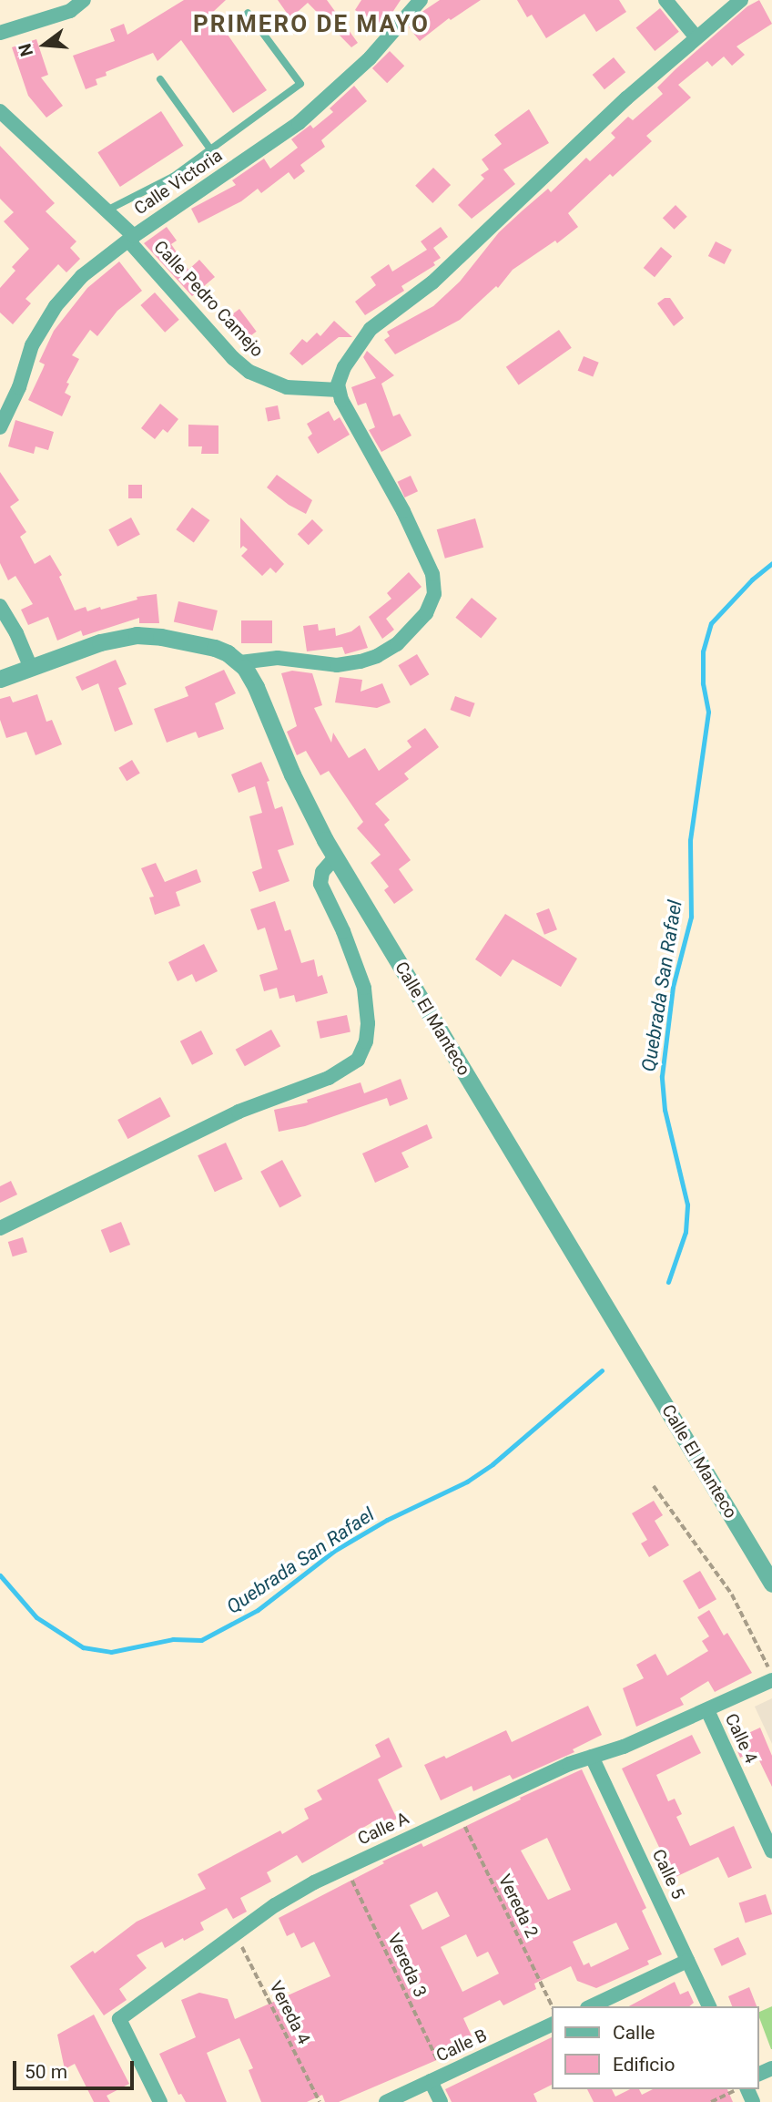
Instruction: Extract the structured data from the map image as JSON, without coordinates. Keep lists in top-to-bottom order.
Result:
{
  "streets": {
    "street": [
      "Calle Victoria",
      "Calle Pedro Camejo",
      "Calle El Manteco",
      "Calle 4",
      "Calle A",
      "Calle 5",
      "Calle B"
    ],
    "path": ["Vereda 2", "Vereda 3", "Vereda 4"]
  },
  "crossings": [
    ["Calle Victoria", "Calle Pedro Camejo"],
    ["Calle 4", "Calle A"],
    ["Calle A", "Calle 5"],
    ["Calle A", "Vereda 2"],
    ["Calle A", "Vereda 3"],
    ["Calle A", "Vereda 4"],
    ["Vereda 3", "Calle B"]
  ],
  "districts": ["PRIMERO DE MAYO"],
  "water": ["Quebrada San Rafael"],
  "legend": ["Calle", "Edificio"],
  "scale_bar": "50 m",
  "north": "left"
}
